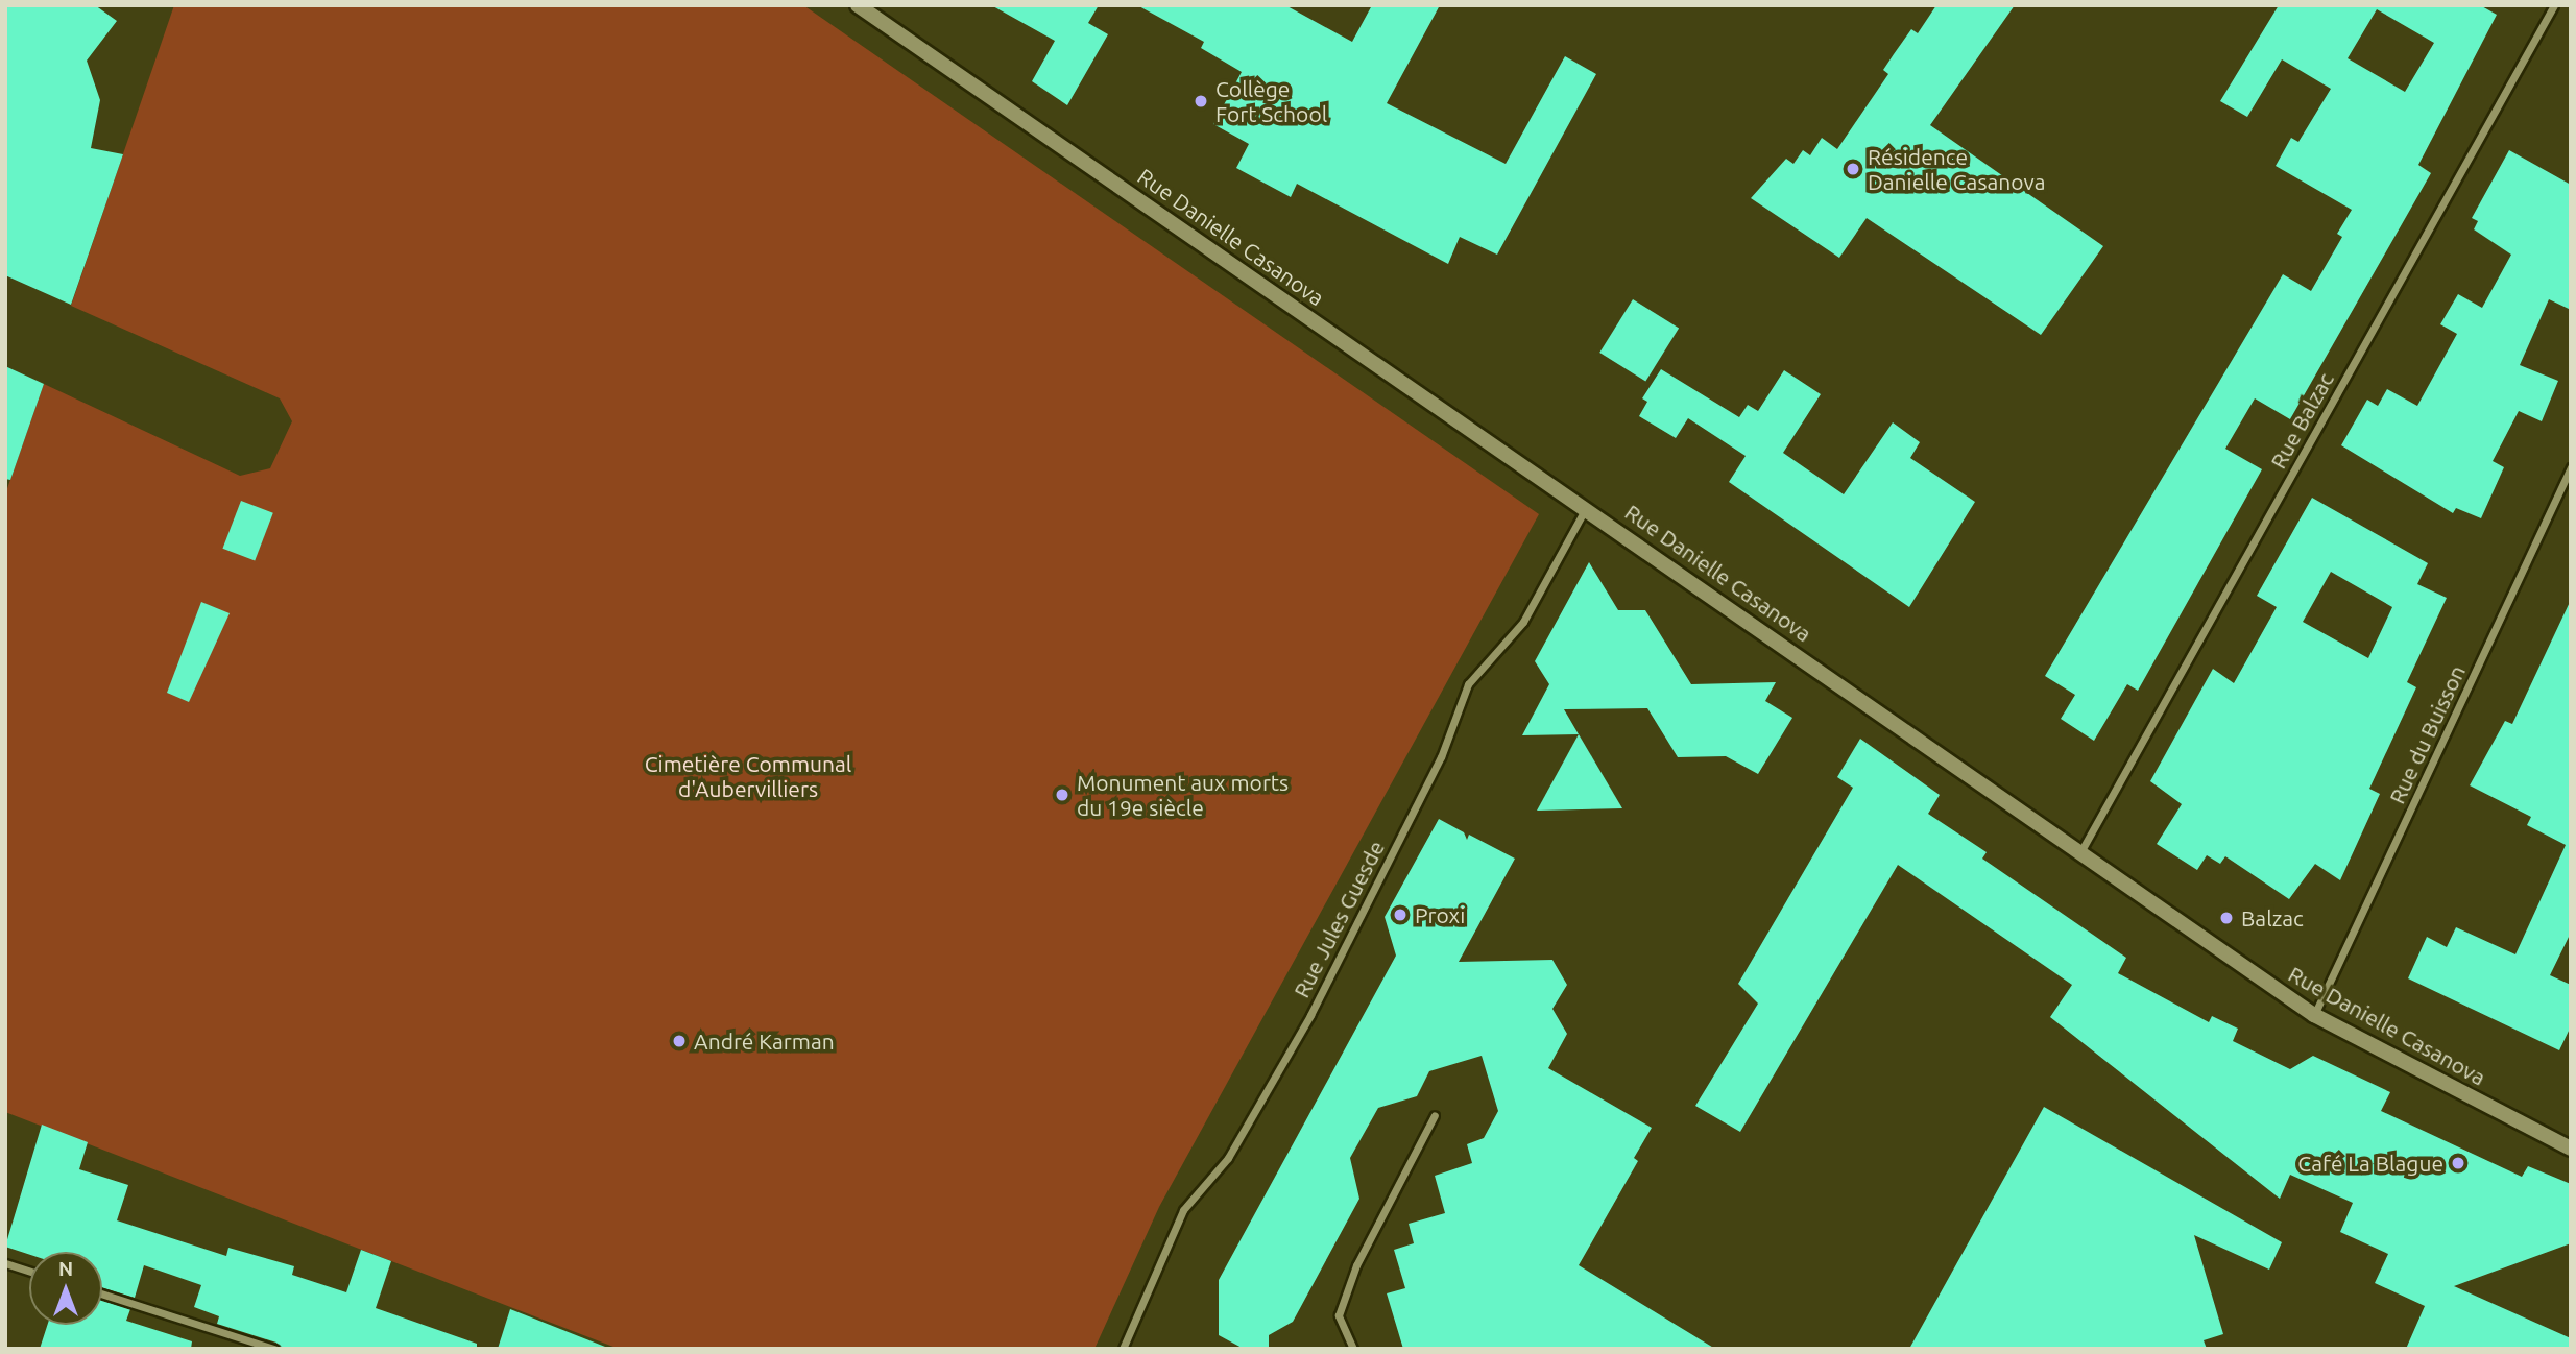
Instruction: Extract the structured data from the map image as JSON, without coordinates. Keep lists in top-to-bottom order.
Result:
{
  "streets": {
    "main road": ["Rue Danielle Casanova"],
    "street": ["Rue Balzac", "Rue du Buisson", "Rue Jules Guesde"]
  },
  "crossings": [
    ["Rue Danielle Casanova", "Rue Balzac"],
    ["Rue Danielle Casanova", "Rue du Buisson"],
    ["Rue Danielle Casanova", "Rue Jules Guesde"]
  ],
  "parks": ["Cimetière Communal d'Aubervilliers"],
  "places": [
    "Collège Fort School",
    "Résidence Danielle Casanova",
    "Monument aux morts du 19e siècle",
    "Proxi",
    "Balzac",
    "André Karman",
    "Café La Blague"
  ],
  "north": "top"
}
